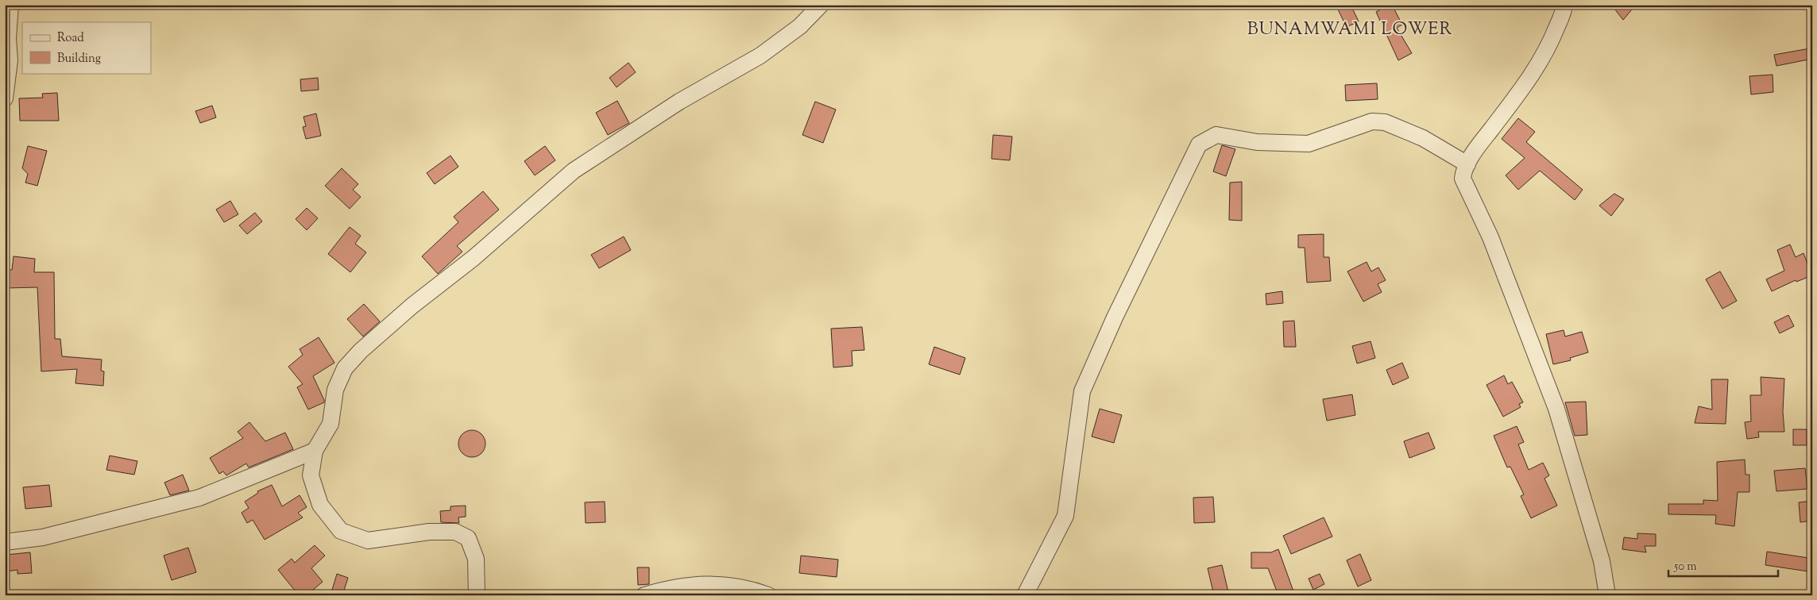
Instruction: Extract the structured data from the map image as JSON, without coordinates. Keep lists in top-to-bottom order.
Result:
{
  "districts": ["BUNAMWAMI LOWER"],
  "legend": ["Road", "Building"],
  "scale_bar": "50 m"
}
